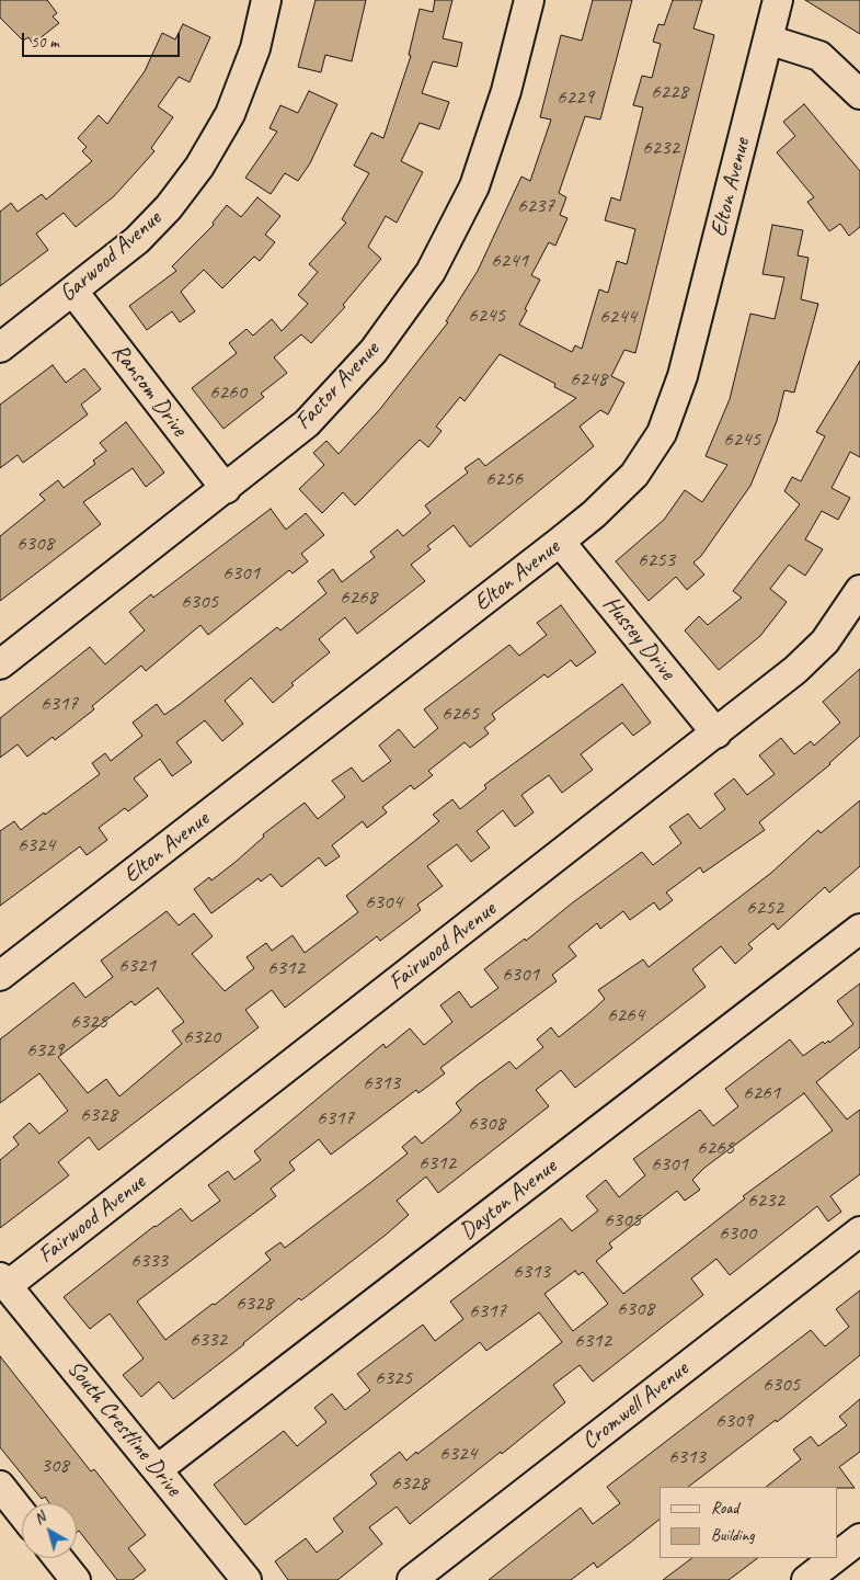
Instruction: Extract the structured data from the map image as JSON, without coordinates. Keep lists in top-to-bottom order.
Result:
{
  "streets": {
    "street": [
      "Elton Avenue",
      "Garwood Avenue",
      "Factor Avenue",
      "Ransom Drive",
      "Hussey Drive",
      "Fairwood Avenue",
      "Dayton Avenue",
      "Cromwell Avenue",
      "South Crestline Drive"
    ]
  },
  "crossings": [
    ["Elton Avenue", "Hussey Drive"],
    ["Garwood Avenue", "Ransom Drive"],
    ["Factor Avenue", "Ransom Drive"],
    ["Hussey Drive", "Fairwood Avenue"],
    ["Fairwood Avenue", "South Crestline Drive"],
    ["Dayton Avenue", "South Crestline Drive"]
  ],
  "house_numbers": [
    "6228",
    "6229",
    "6232",
    "6237",
    "6241",
    "6245",
    "6244",
    "6248",
    "6260",
    "6245",
    "6256",
    "6308",
    "6253",
    "6301",
    "6268",
    "6305",
    "6317",
    "6265",
    "6324",
    "6304",
    "6252",
    "6321",
    "6312",
    "6301",
    "6264",
    "6325",
    "6320",
    "6329",
    "6313",
    "6261",
    "6328",
    "6317",
    "6308",
    "6265",
    "6312",
    "6301",
    "6232",
    "6305",
    "6300",
    "6333",
    "6313",
    "6328",
    "6308",
    "6317",
    "6332",
    "6312",
    "6325",
    "6305",
    "6309",
    "6324",
    "6313",
    "308",
    "6328"
  ],
  "legend": ["Road", "Building"],
  "scale_bar": "50 m",
  "north": "top left"
}
